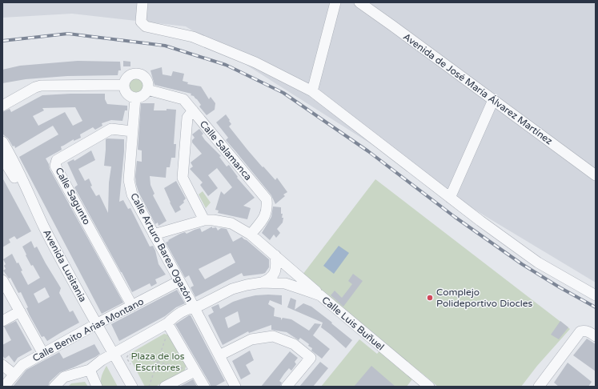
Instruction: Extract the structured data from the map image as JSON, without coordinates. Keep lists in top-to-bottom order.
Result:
{
  "streets": {
    "street": [
      "Avenida de José María Álvarez Martínez",
      "Calle Salamanca",
      "Calle Sagunto",
      "Calle Arturo Barea Ogazón",
      "Avenida Lusitania",
      "Calle Luis Buñuel",
      "Calle Benito Arias Montano"
    ]
  },
  "crossings": [
    ["Calle Salamanca", "Calle Arturo Barea Ogazón"],
    ["Calle Sagunto", "Calle Arturo Barea Ogazón"],
    ["Calle Sagunto", "Calle Benito Arias Montano"],
    ["Calle Arturo Barea Ogazón", "Calle Luis Buñuel"],
    ["Calle Arturo Barea Ogazón", "Calle Benito Arias Montano"],
    ["Avenida Lusitania", "Calle Benito Arias Montano"]
  ],
  "parks": ["Plaza de los Escritores"],
  "places": ["Complejo Polideportivo Diocles"]
}
